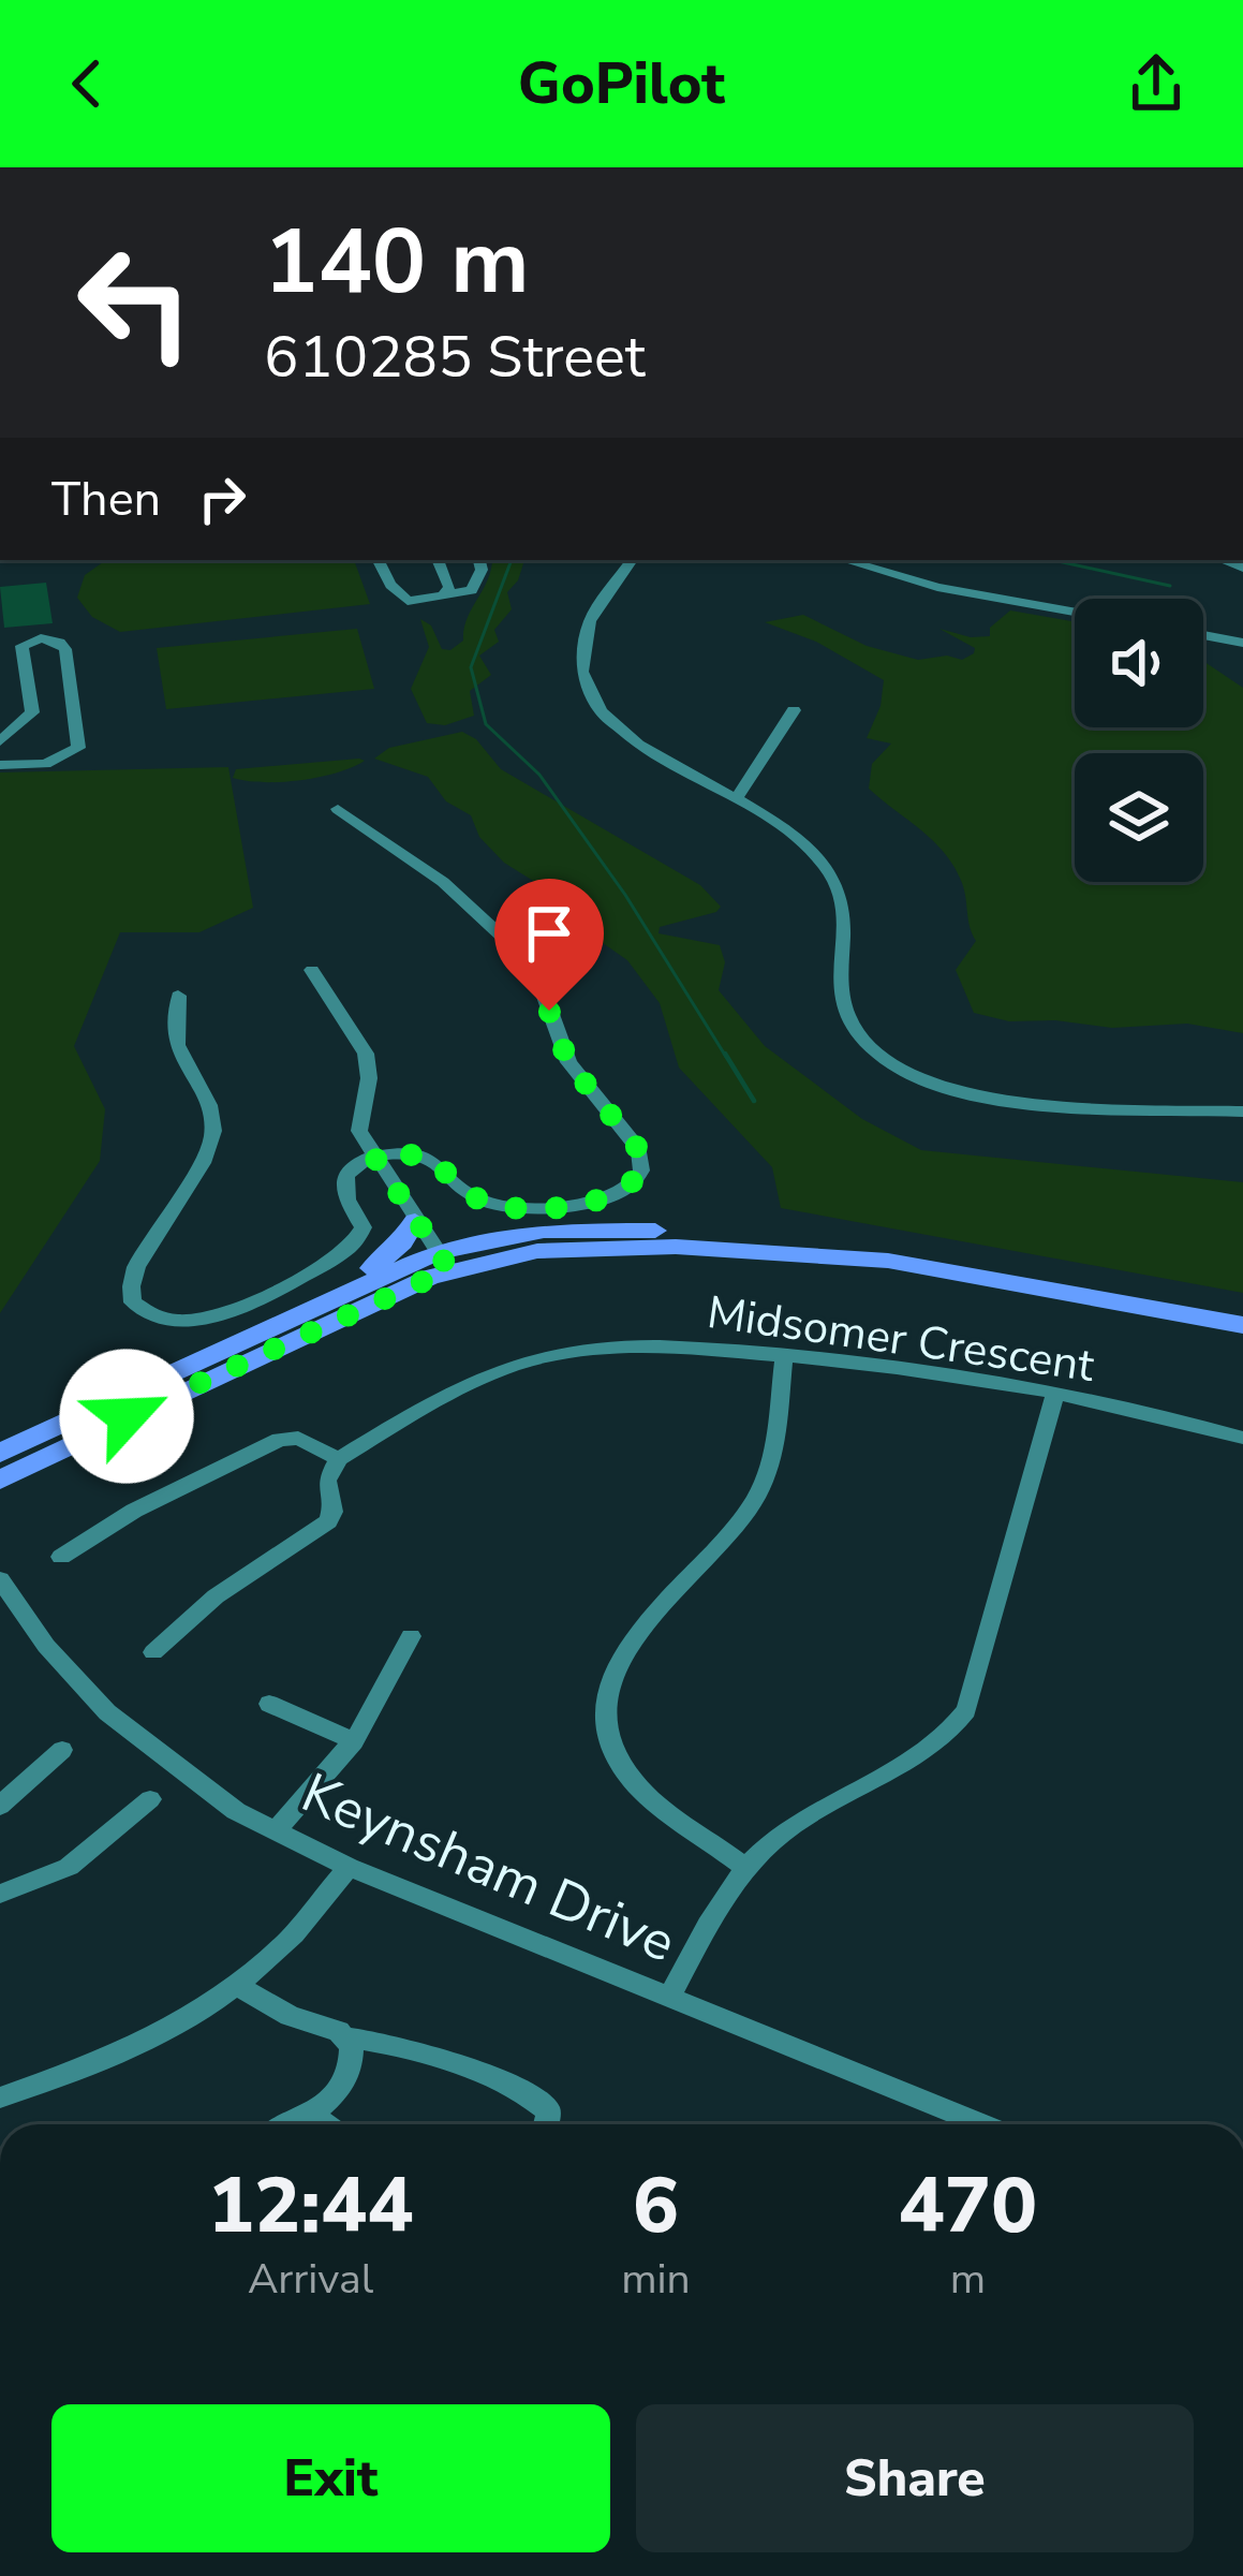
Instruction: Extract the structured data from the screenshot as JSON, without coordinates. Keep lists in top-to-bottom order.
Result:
{
  "streets": {
    "street": ["Midsomer Crescent", "Keynsham Drive"]
  },
  "page": {
    "header": "GoPilot",
    "turn": ["140 m", "610285 Street"],
    "then": "Then",
    "eta": [
      "12:44",
      "Arrival",
      "6",
      "min",
      "470",
      "m"
    ],
    "buttons": ["Exit", "Share"]
  }
}
